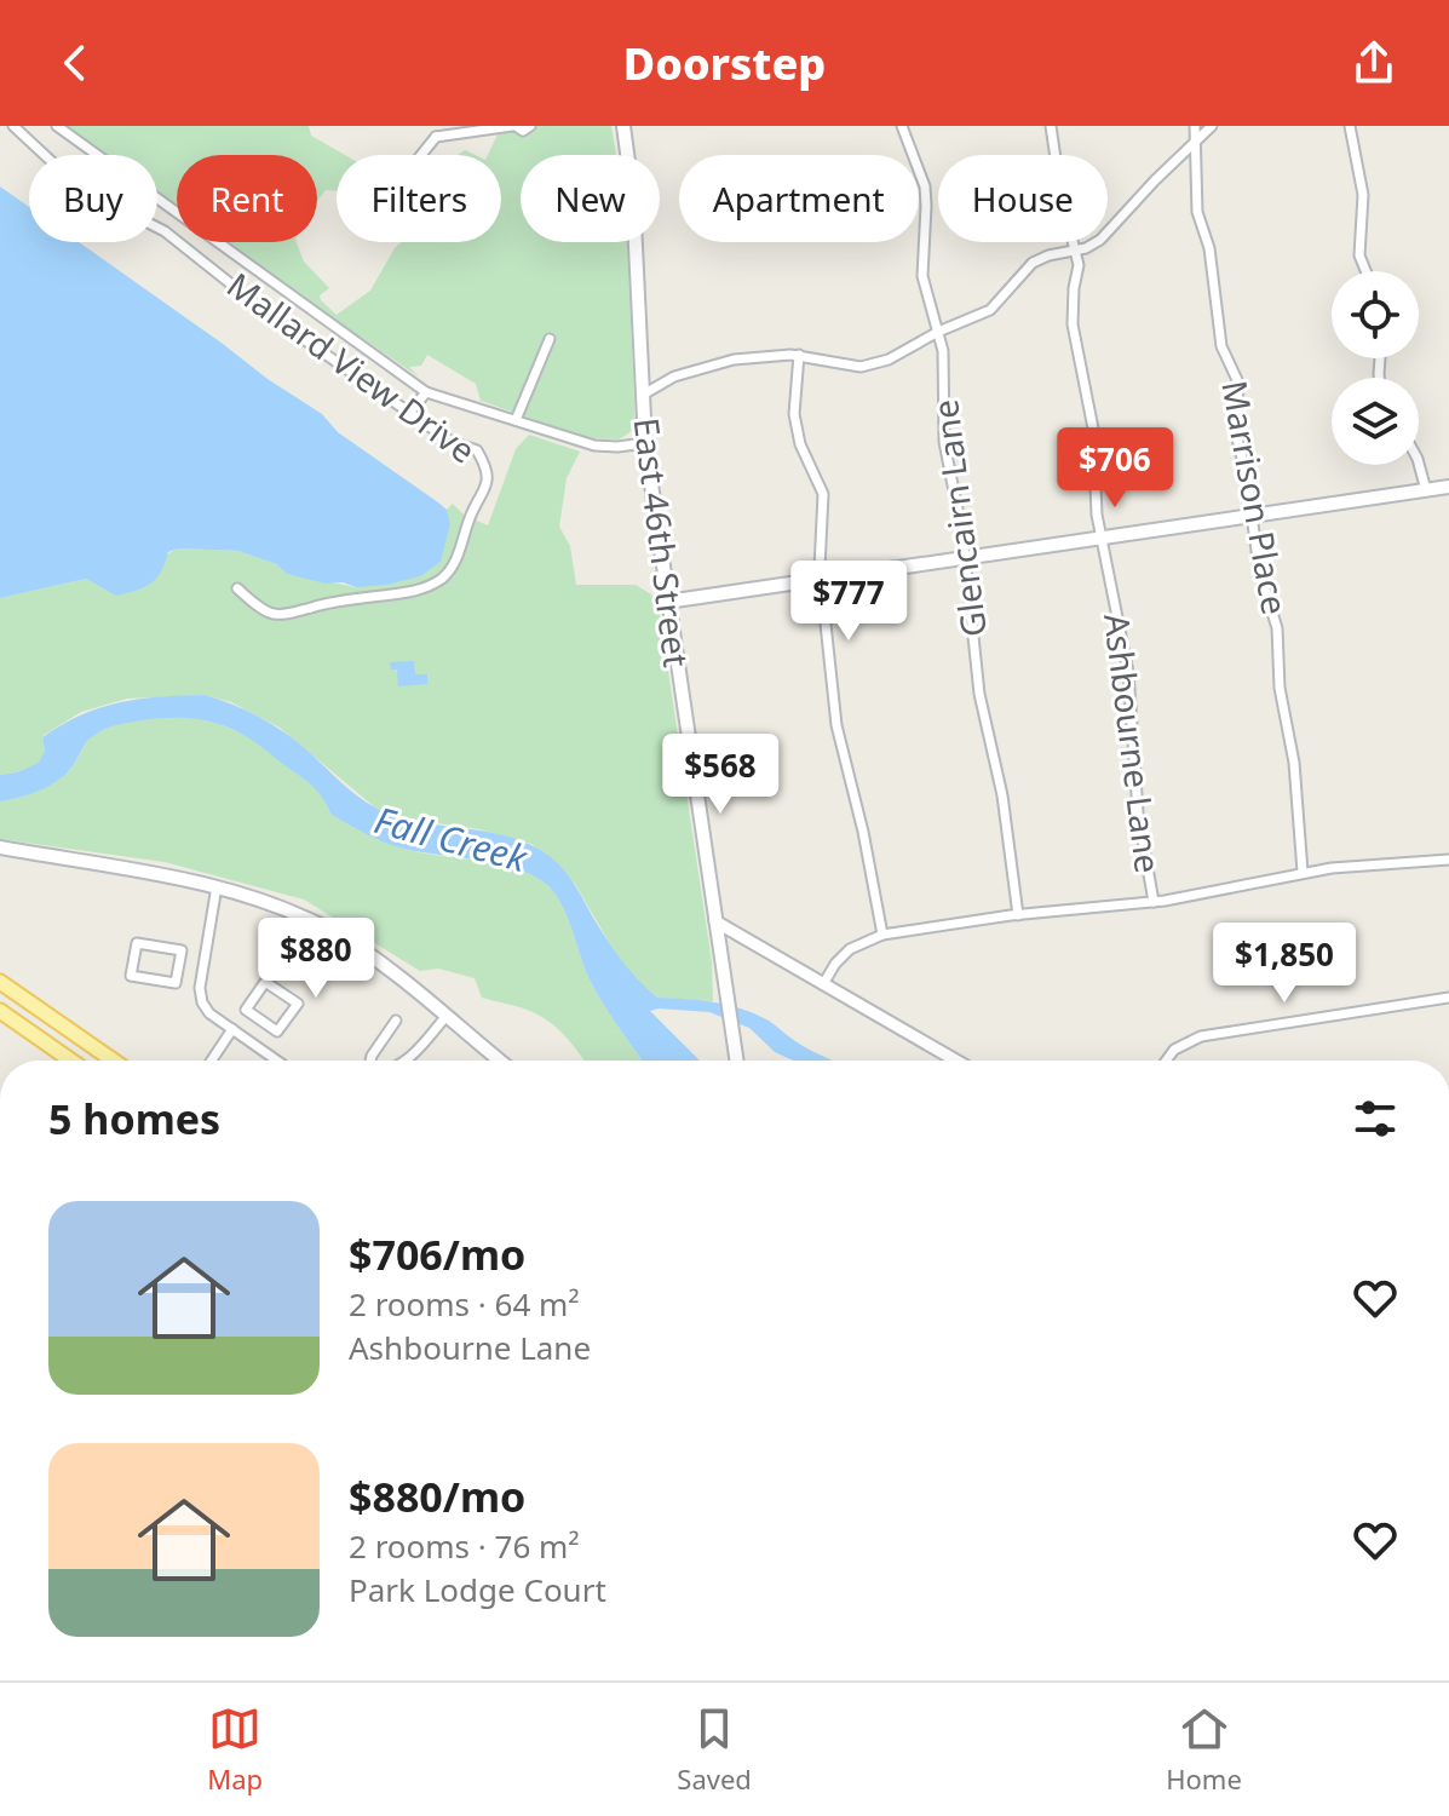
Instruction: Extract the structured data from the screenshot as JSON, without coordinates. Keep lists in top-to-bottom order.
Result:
{
  "streets": {
    "main road": ["East 46th Street"],
    "street": [
      "Mallard View Drive",
      "Marrison Place",
      "Glencairn Lane",
      "Ashbourne Lane"
    ]
  },
  "water": ["Fall Creek"],
  "page": {
    "header": "Doorstep",
    "chip": [
      "Buy",
      "Rent",
      "Filters",
      "New",
      "Apartment",
      "House"
    ],
    "price": [
      "$706",
      "$777",
      "$568",
      "$880",
      "$1,850"
    ],
    "heading": "5 homes",
    "list": [
      {
        "name": "$706/mo",
        "note": "2 rooms · 64 m² · Ashbourne Lane"
      },
      {
        "name": "$880/mo",
        "note": "2 rooms · 76 m² · Park Lodge Court"
      }
    ],
    "tabs": ["Map", "Saved", "Home"]
  }
}
